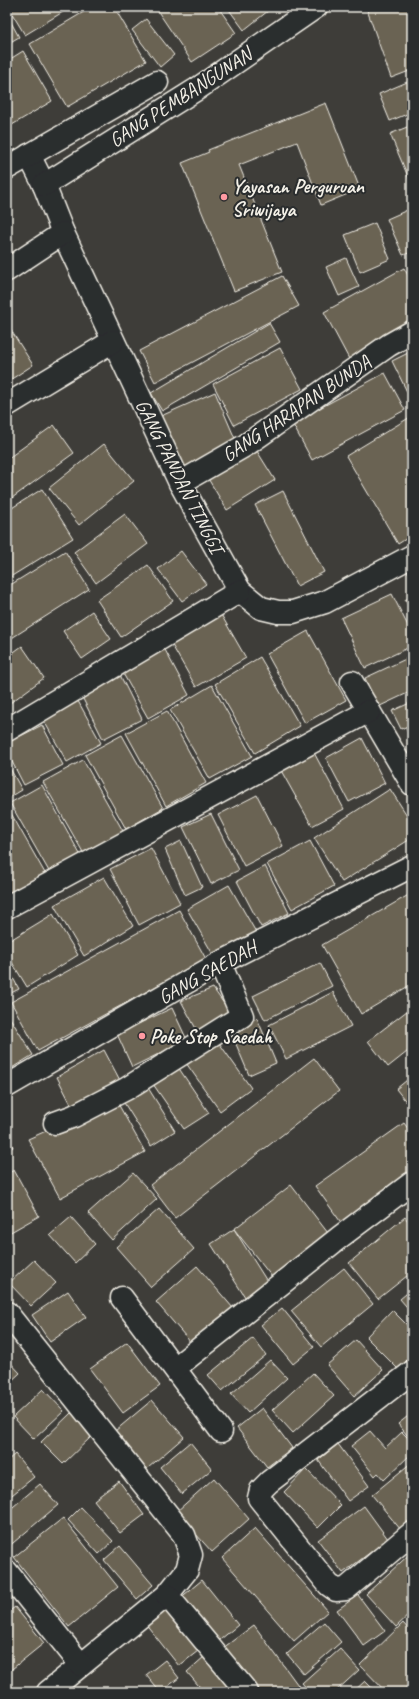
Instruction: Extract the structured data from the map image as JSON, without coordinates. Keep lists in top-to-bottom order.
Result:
{
  "streets": {
    "street": [
      "GANG PEMBANGUNAN",
      "GANG HARAPAN BUNDA",
      "GANG PANDAN TINGGI",
      "GANG SAEDAH"
    ]
  },
  "crossings": [
    ["GANG PEMBANGUNAN", "GANG PANDAN TINGGI"],
    ["GANG HARAPAN BUNDA", "GANG PANDAN TINGGI"]
  ],
  "places": ["Yayasan Perguruan Sriwijaya", "Poke Stop Saedah"]
}
